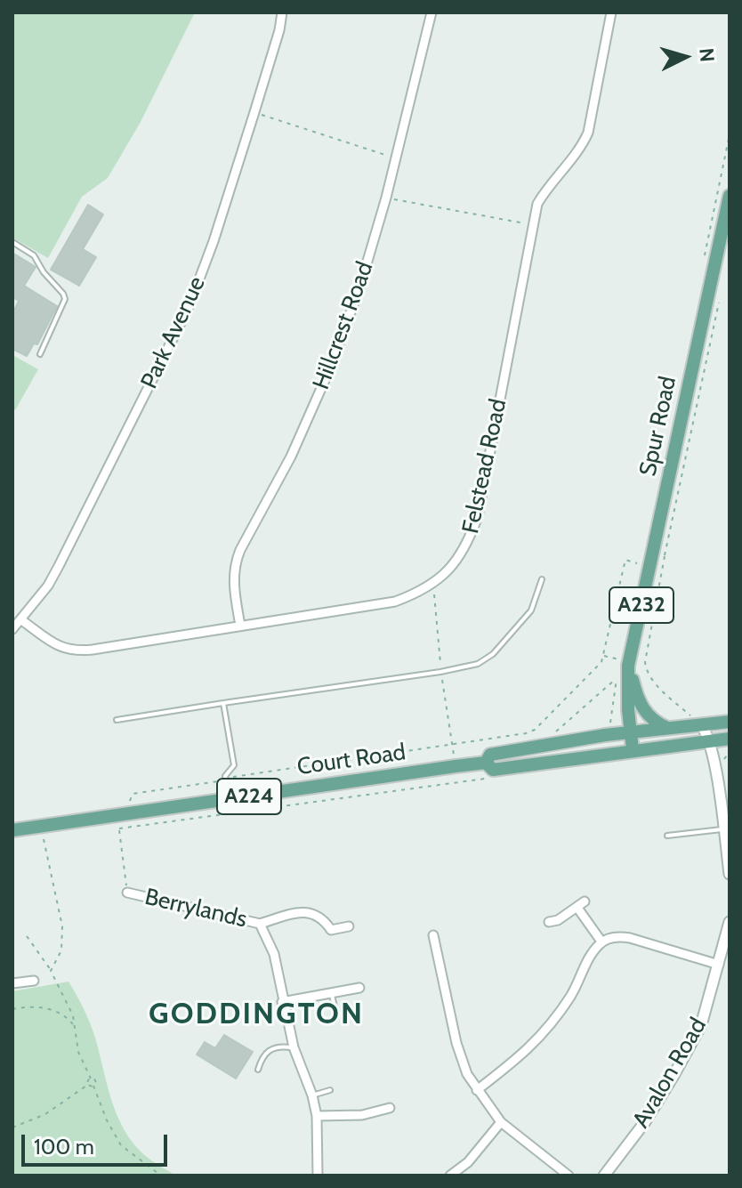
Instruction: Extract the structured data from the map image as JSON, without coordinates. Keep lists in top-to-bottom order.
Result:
{
  "streets": {
    "main road": [
      "Spur Road",
      "A232",
      "Court Road",
      "A224"
    ],
    "street": [
      "Hillcrest Road",
      "Park Avenue",
      "Felstead Road",
      "Berrylands",
      "Avalon Road"
    ]
  },
  "crossings": [
    ["Hillcrest Road", "Felstead Road"],
    ["Park Avenue", "Felstead Road"],
    ["Spur Road", "Court Road"]
  ],
  "districts": ["GODDINGTON"],
  "scale_bar": "100 m",
  "north": "right"
}
